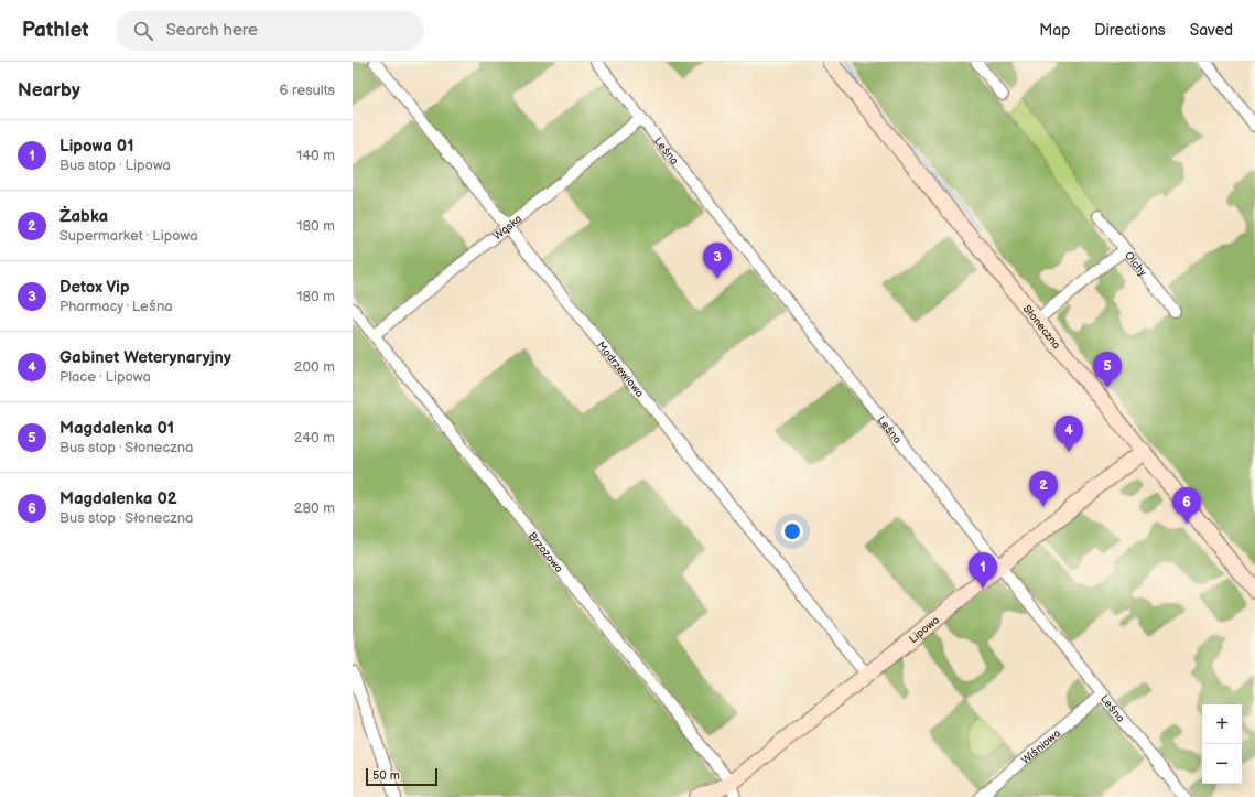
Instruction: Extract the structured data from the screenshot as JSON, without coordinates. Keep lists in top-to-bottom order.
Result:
{
  "streets": {
    "main road": ["Słoneczna", "Lipowa"],
    "street": [
      "Leśna",
      "Wąska",
      "Olchy",
      "Modrzewiowa",
      "Brzozowa",
      "Wiśniowa"
    ]
  },
  "crossings": [
    ["Leśna", "Wąska"],
    ["Leśna", "Lipowa"],
    ["Leśna", "Wiśniowa"],
    ["Wąska", "Modrzewiowa"],
    ["Wąska", "Brzozowa"],
    ["Słoneczna", "Lipowa"],
    ["Modrzewiowa", "Lipowa"],
    ["Brzozowa", "Lipowa"]
  ],
  "scale_bar": "50 m",
  "page": {
    "header": "Pathlet",
    "search": "Search here",
    "nav": ["Map", "Directions", "Saved"],
    "heading": ["Nearby", "6 results"],
    "list": [
      {
        "mark": "1",
        "name": "Lipowa 01",
        "note": "Bus stop · Lipowa",
        "value": "140 m"
      },
      {
        "mark": "2",
        "name": "Żabka",
        "note": "Supermarket · Lipowa",
        "value": "180 m"
      },
      {
        "mark": "3",
        "name": "Detox Vip",
        "note": "Pharmacy · Leśna",
        "value": "180 m"
      },
      {
        "mark": "4",
        "name": "Gabinet Weterynaryjny",
        "note": "Place · Lipowa",
        "value": "200 m"
      },
      {
        "mark": "5",
        "name": "Magdalenka 01",
        "note": "Bus stop · Słoneczna",
        "value": "240 m"
      },
      {
        "mark": "6",
        "name": "Magdalenka 02",
        "note": "Bus stop · Słoneczna",
        "value": "280 m"
      }
    ],
    "pins": [
      "3",
      "5",
      "4",
      "2",
      "6",
      "1"
    ],
    "map_buttons": ["+", "−"],
    "scale": "50 m"
  }
}
